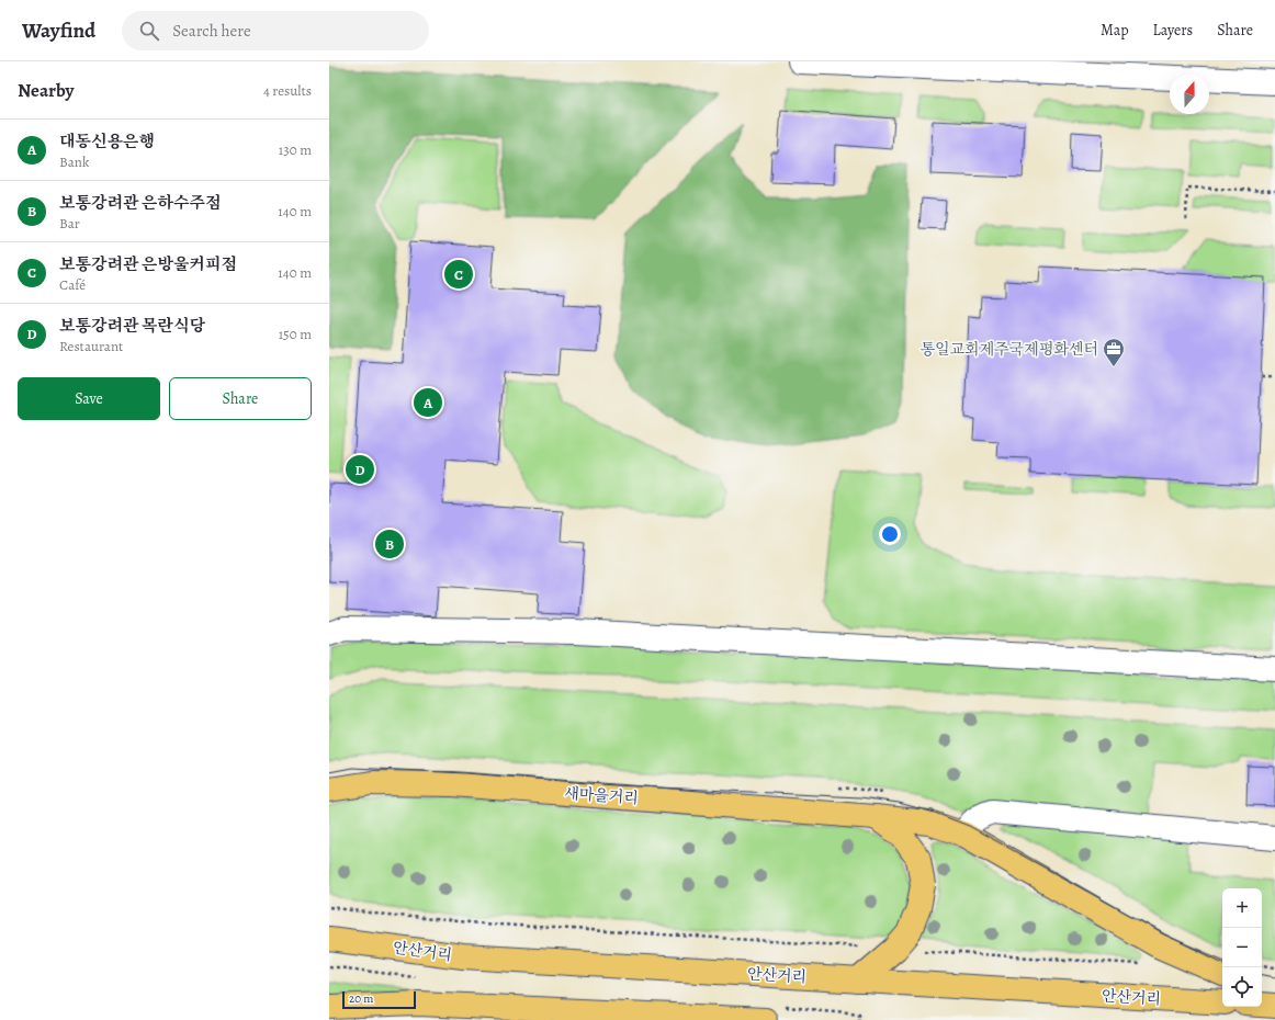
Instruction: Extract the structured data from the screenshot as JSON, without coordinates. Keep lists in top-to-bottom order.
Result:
{
  "streets": {
    "main road": ["새마을거리", "안산거리"]
  },
  "places": {
    "office": ["통일교회제주국제평화센터"]
  },
  "scale_bar": "20 m",
  "north": "top",
  "page": {
    "header": "Wayfind",
    "search": "Search here",
    "nav": ["Map", "Layers", "Share"],
    "heading": ["Nearby", "4 results"],
    "list": [
      {
        "mark": "A",
        "name": "대동신용은행",
        "note": "Bank",
        "value": "130 m"
      },
      {
        "mark": "B",
        "name": "보통강려관 은하수주점",
        "note": "Bar",
        "value": "140 m"
      },
      {
        "mark": "C",
        "name": "보통강려관 은방울커피점",
        "note": "Café",
        "value": "140 m"
      },
      {
        "mark": "D",
        "name": "보통강려관 목란식당",
        "note": "Restaurant",
        "value": "150 m"
      }
    ],
    "pins": [
      "C",
      "A",
      "D",
      "B"
    ],
    "buttons": ["Save", "Share"],
    "map_buttons": ["+", "−"],
    "scale": "20 m"
  }
}
